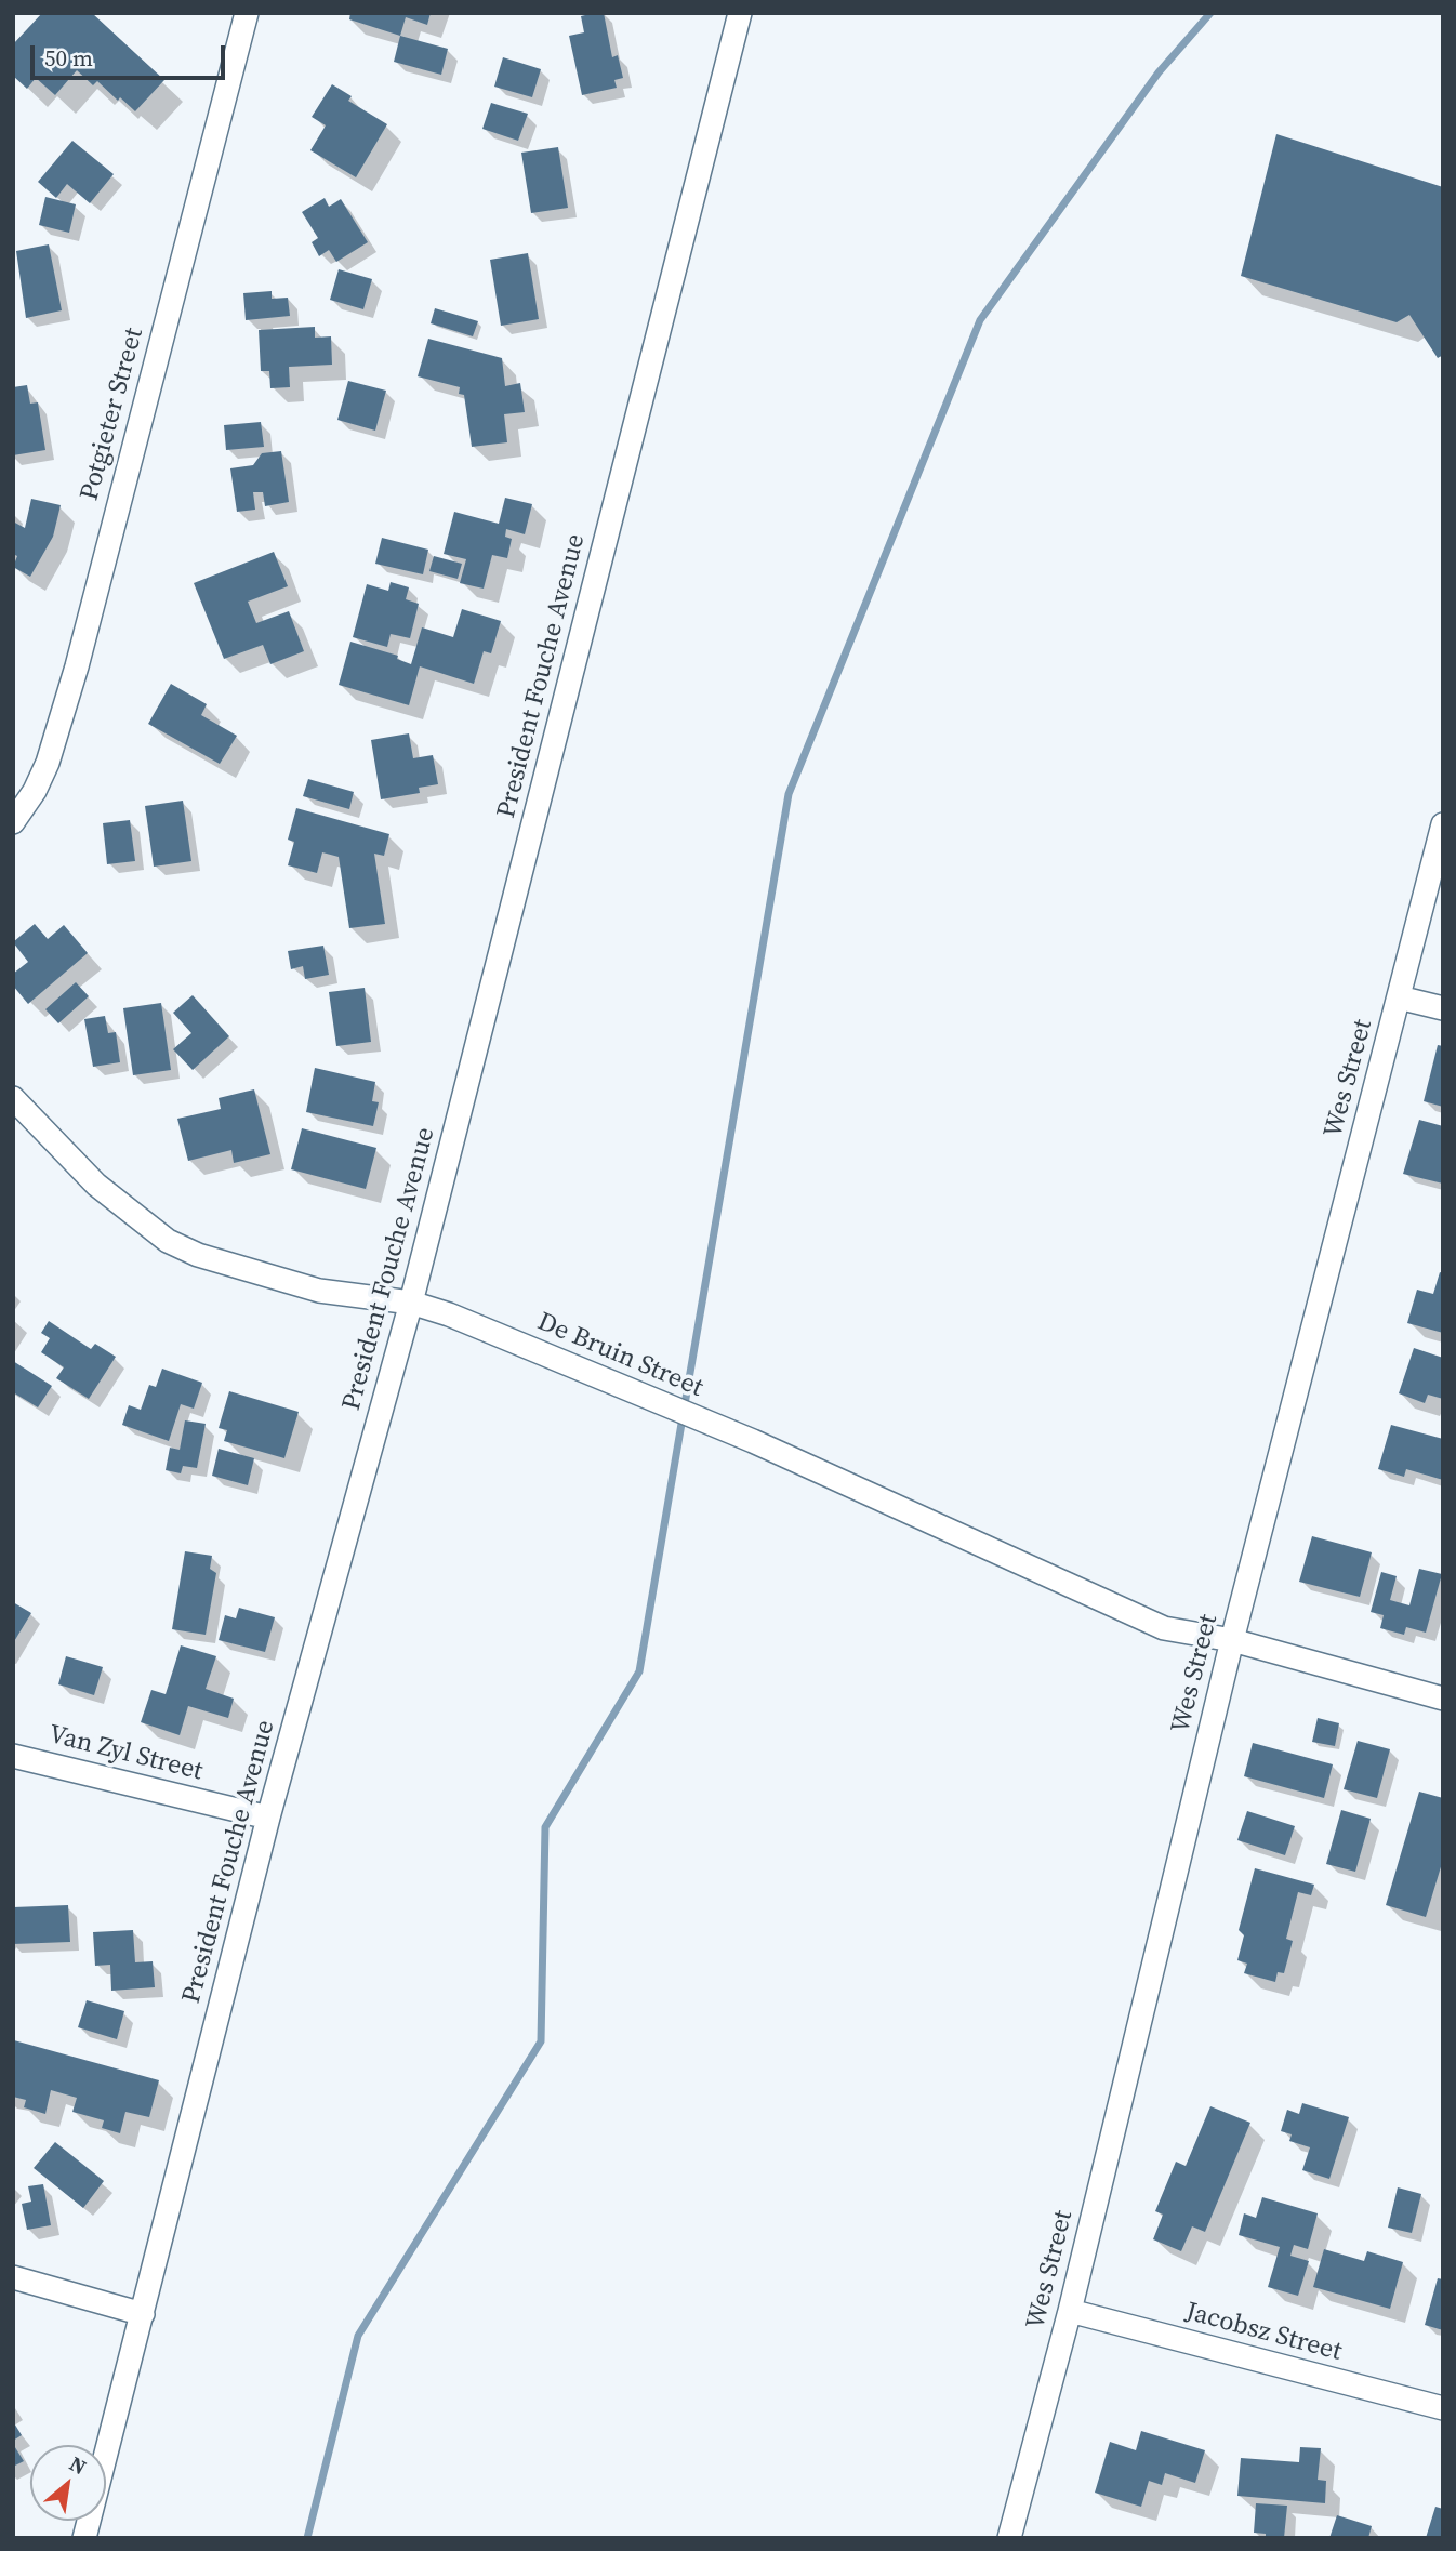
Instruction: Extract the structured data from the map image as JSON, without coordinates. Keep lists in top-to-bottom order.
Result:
{
  "streets": {
    "street": [
      "Potgieter Street",
      "President Fouche Avenue",
      "Wes Street",
      "De Bruin Street",
      "Van Zyl Street",
      "Jacobsz Street"
    ]
  },
  "crossings": [
    ["President Fouche Avenue", "De Bruin Street"],
    ["President Fouche Avenue", "Van Zyl Street"],
    ["Wes Street", "De Bruin Street"],
    ["Wes Street", "Jacobsz Street"]
  ],
  "scale_bar": "50 m",
  "north": "top right"
}
